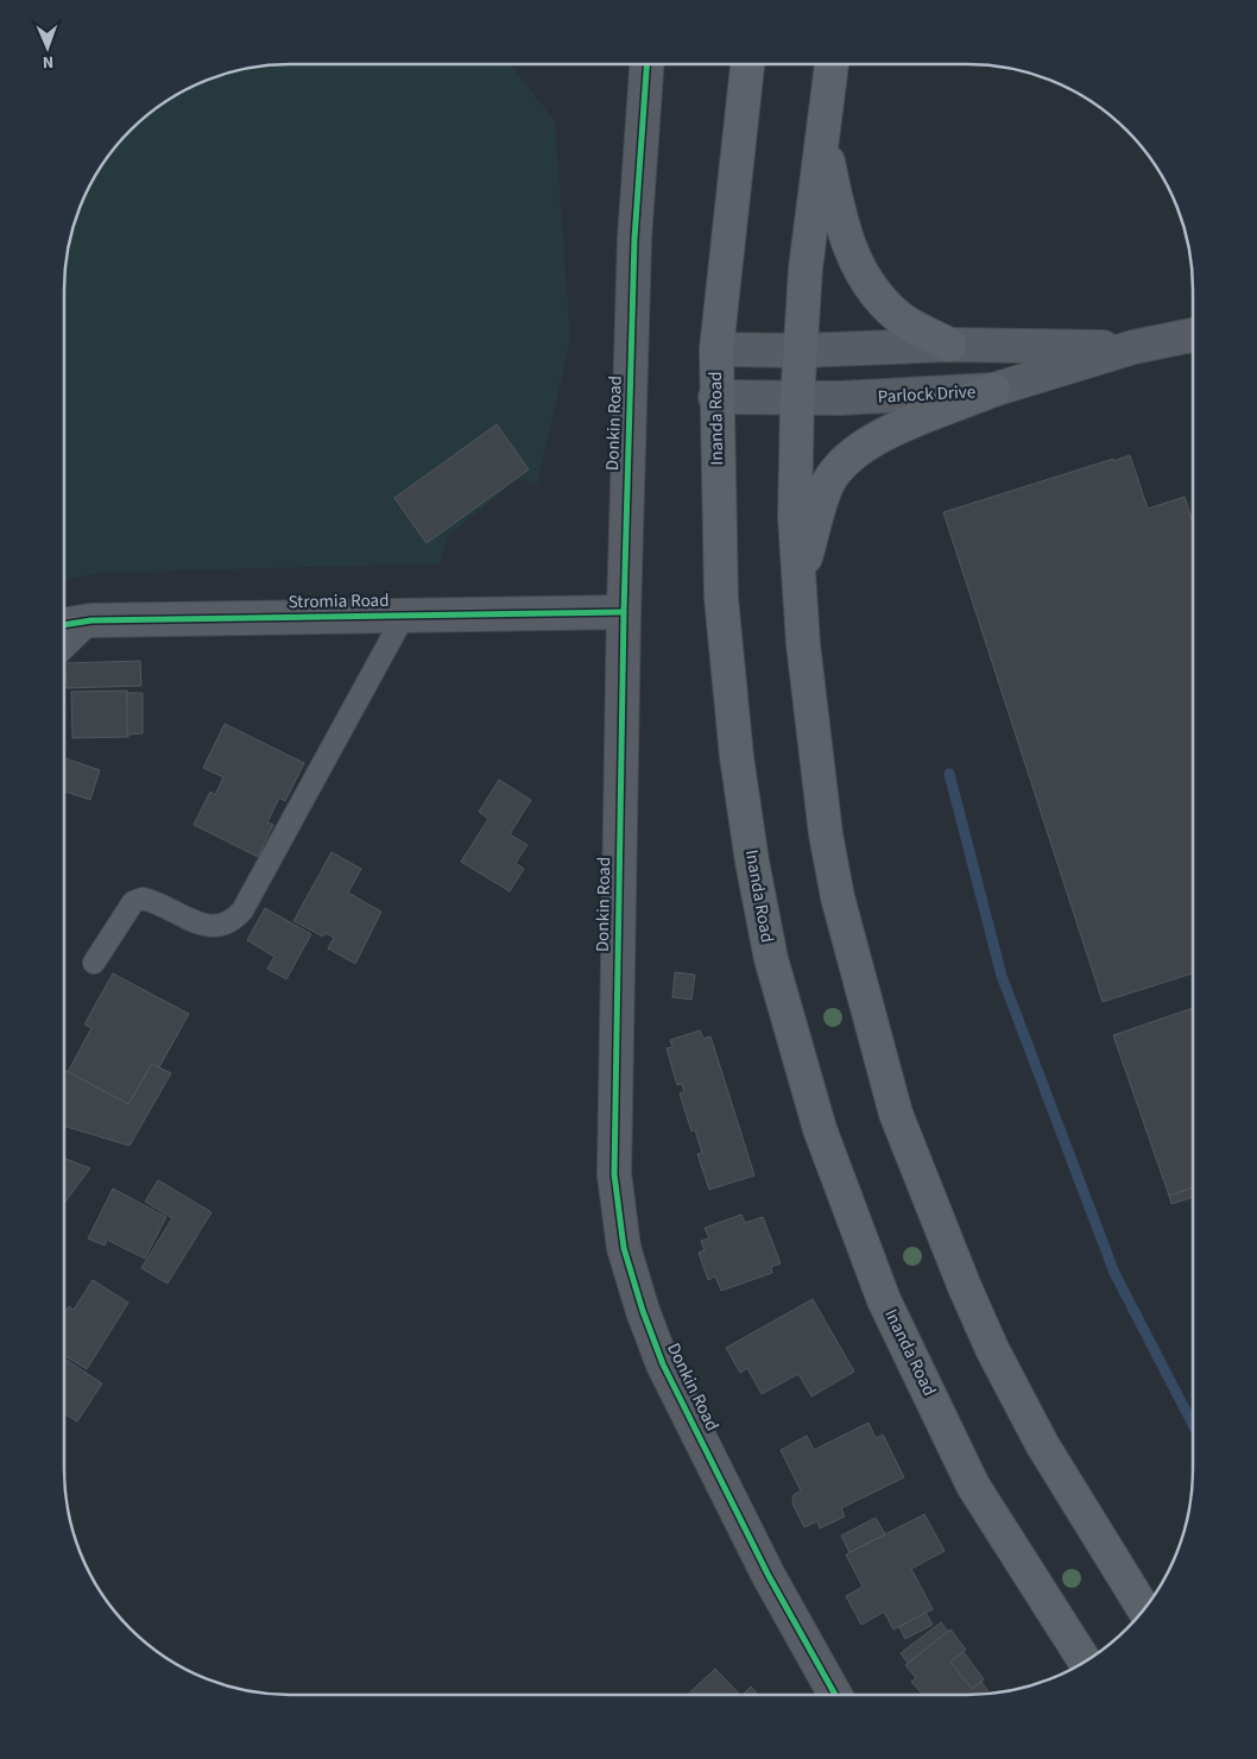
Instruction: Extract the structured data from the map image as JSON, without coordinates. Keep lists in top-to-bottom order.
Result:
{
  "streets": {
    "main road": ["Inanda Road"],
    "street": ["Parlock Drive", "Donkin Road", "Stromia Road"]
  },
  "crossings": [
    ["Parlock Drive", "Inanda Road"],
    ["Donkin Road", "Stromia Road"]
  ],
  "north": "bottom"
}
